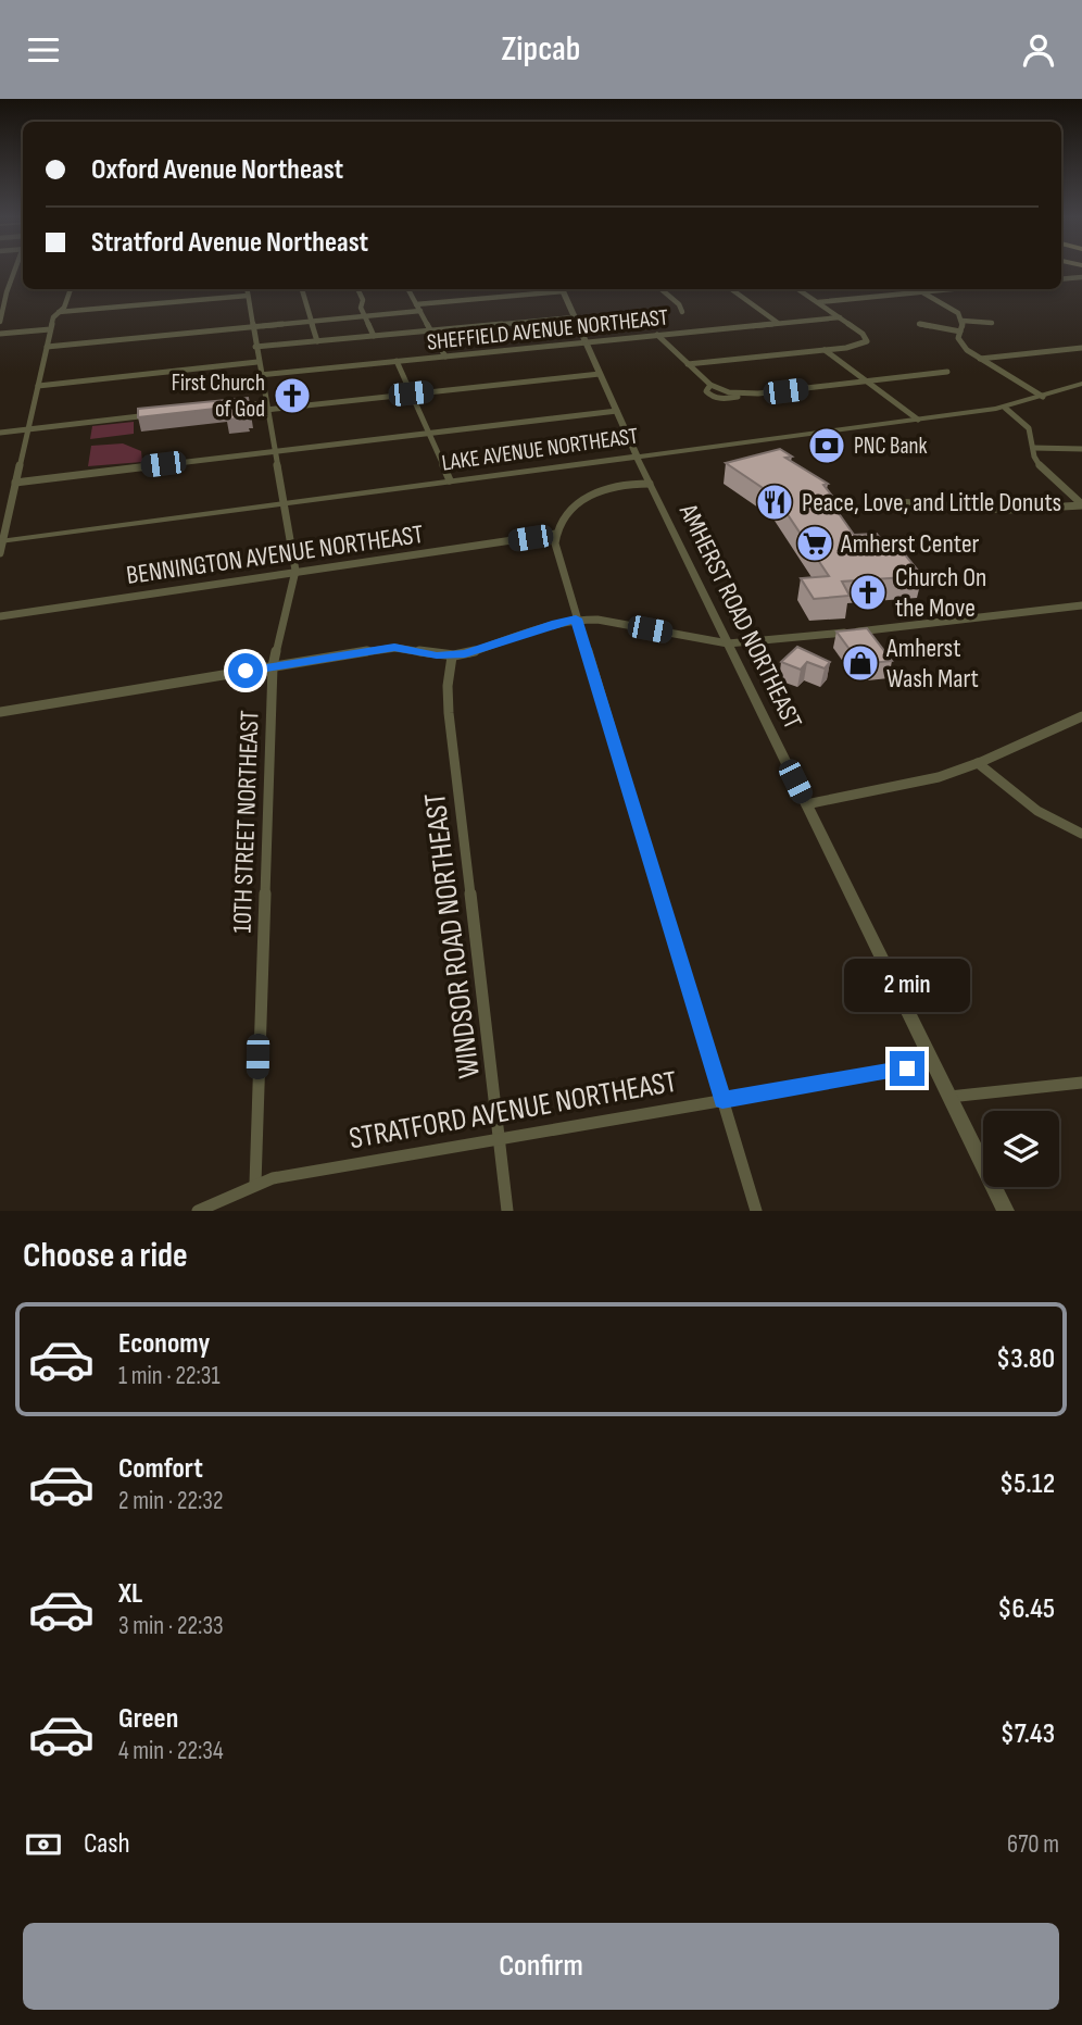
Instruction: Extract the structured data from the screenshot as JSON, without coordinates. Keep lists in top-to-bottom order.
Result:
{
  "streets": {
    "street": [
      "SHEFFIELD AVENUE NORTHEAST",
      "LAKE AVENUE NORTHEAST",
      "BENNINGTON AVENUE NORTHEAST",
      "AMHERST ROAD NORTHEAST",
      "10TH STREET NORTHEAST",
      "WINDSOR ROAD NORTHEAST",
      "STRATFORD AVENUE NORTHEAST"
    ]
  },
  "crossings": [
    ["SHEFFIELD AVENUE NORTHEAST", "AMHERST ROAD NORTHEAST"],
    ["SHEFFIELD AVENUE NORTHEAST", "10TH STREET NORTHEAST"],
    ["LAKE AVENUE NORTHEAST", "AMHERST ROAD NORTHEAST"],
    ["LAKE AVENUE NORTHEAST", "10TH STREET NORTHEAST"],
    ["BENNINGTON AVENUE NORTHEAST", "10TH STREET NORTHEAST"],
    ["AMHERST ROAD NORTHEAST", "STRATFORD AVENUE NORTHEAST"],
    ["10TH STREET NORTHEAST", "STRATFORD AVENUE NORTHEAST"],
    ["WINDSOR ROAD NORTHEAST", "STRATFORD AVENUE NORTHEAST"]
  ],
  "places": {
    "church": ["First Church of God", "Church On the Move"],
    "bank": ["PNC Bank"],
    "restaurant": ["Peace, Love, and Little Donuts"],
    "supermarket": ["Amherst Center"],
    "shop": ["Amherst Wash Mart"]
  },
  "page": {
    "header": "Zipcab",
    "banner": ["Oxford Avenue Northeast", "Stratford Avenue Northeast"],
    "bubble": "2 min",
    "heading": "Choose a ride",
    "list": [
      {
        "name": "Economy",
        "note": "1 min · 22:31",
        "value": "$3.80"
      },
      {
        "name": "Comfort",
        "note": "2 min · 22:32",
        "value": "$5.12"
      },
      {
        "name": "XL",
        "note": "3 min · 22:33",
        "value": "$6.45"
      },
      {
        "name": "Green",
        "note": "4 min · 22:34",
        "value": "$7.43"
      }
    ],
    "pay": ["Cash", "670 m"],
    "buttons": "Confirm"
  }
}
